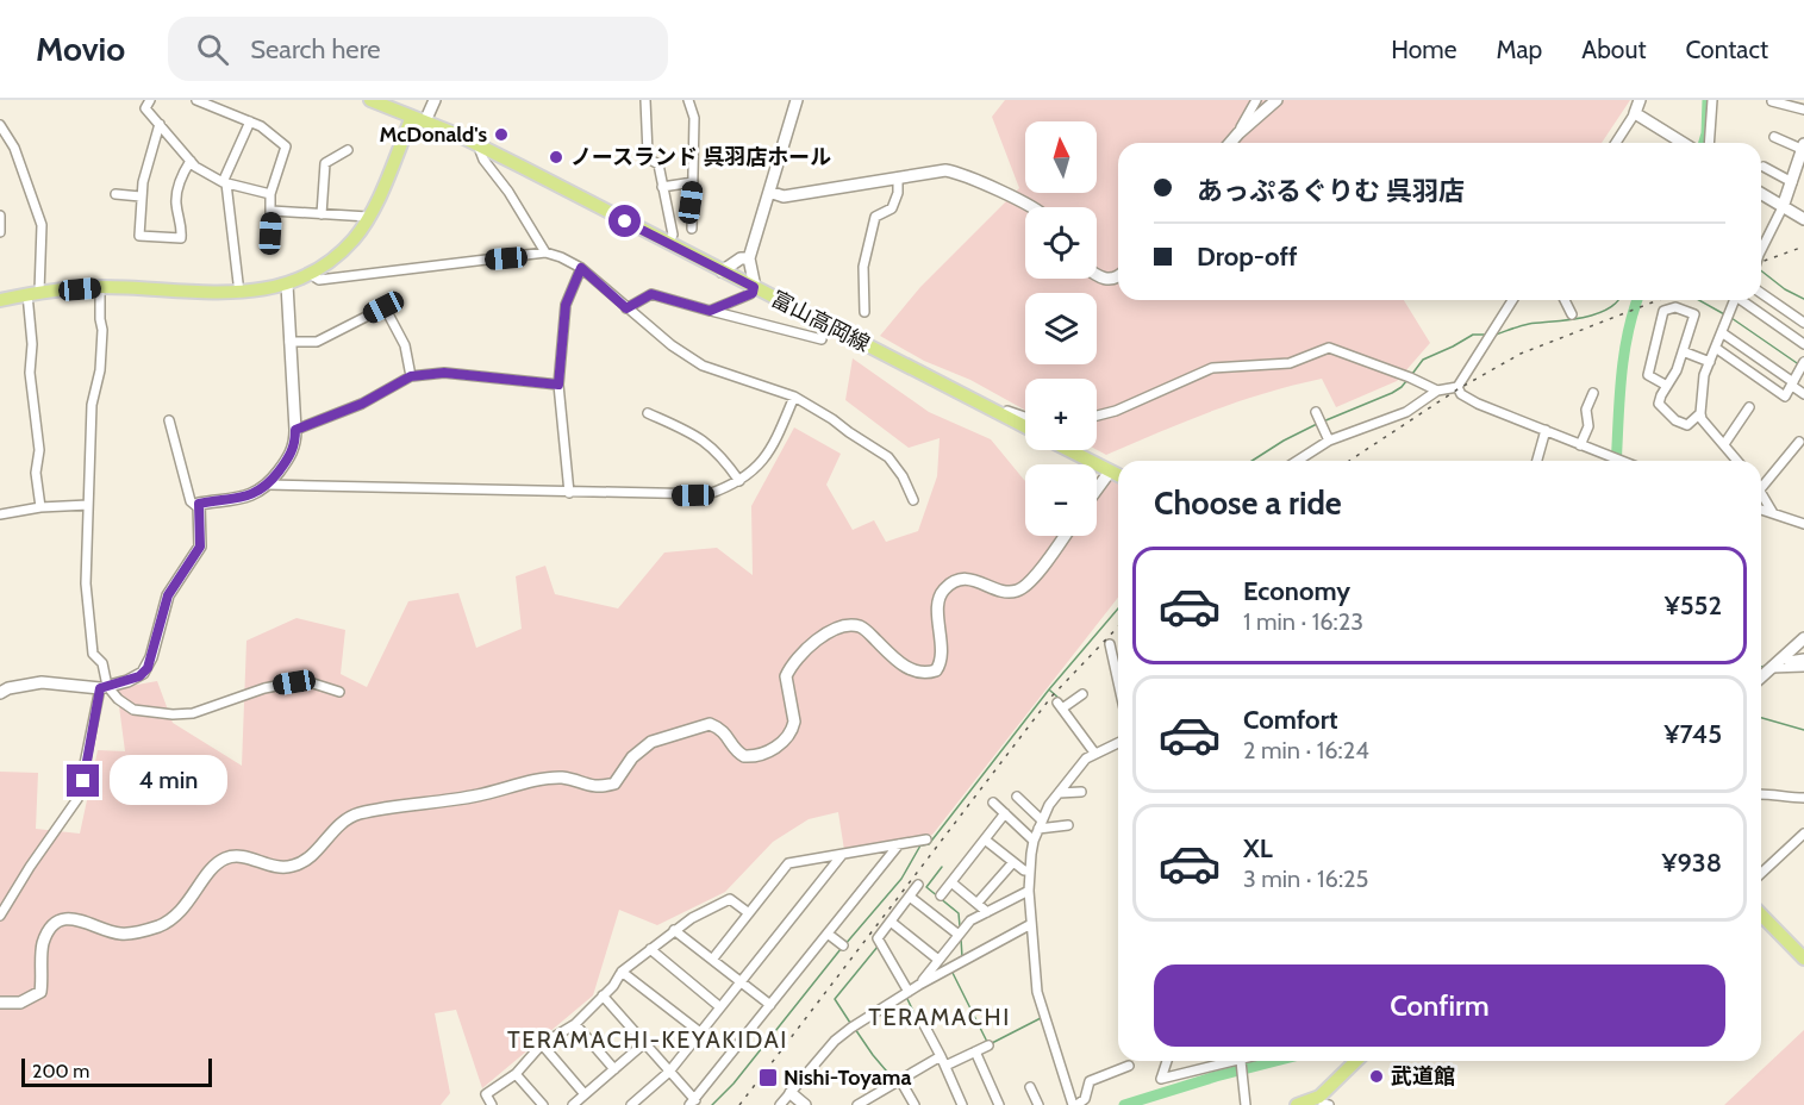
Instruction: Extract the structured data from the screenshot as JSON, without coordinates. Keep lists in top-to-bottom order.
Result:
{
  "streets": {
    "main road": ["富山高岡線"]
  },
  "districts": ["TERAMACHI", "TERAMACHI-KEYAKIDAI"],
  "places": {
    "other": ["McDonald's", "ノースランド 呉羽店ホール", "武道館"],
    "transit": ["Nishi-Toyama"]
  },
  "scale_bar": "200 m",
  "north": "top",
  "page": {
    "header": "Movio",
    "search": "Search here",
    "nav": [
      "Home",
      "Map",
      "About",
      "Contact"
    ],
    "map_buttons": ["+", "−"],
    "banner": ["あっぷるぐりむ 呉羽店", "Drop-off"],
    "heading": "Choose a ride",
    "list": [
      {
        "name": "Economy",
        "note": "1 min · 16:23",
        "value": "¥552"
      },
      {
        "name": "Comfort",
        "note": "2 min · 16:24",
        "value": "¥745"
      },
      {
        "name": "XL",
        "note": "3 min · 16:25",
        "value": "¥938"
      }
    ],
    "bubble": "4 min",
    "buttons": "Confirm",
    "scale": "200 m"
  }
}
